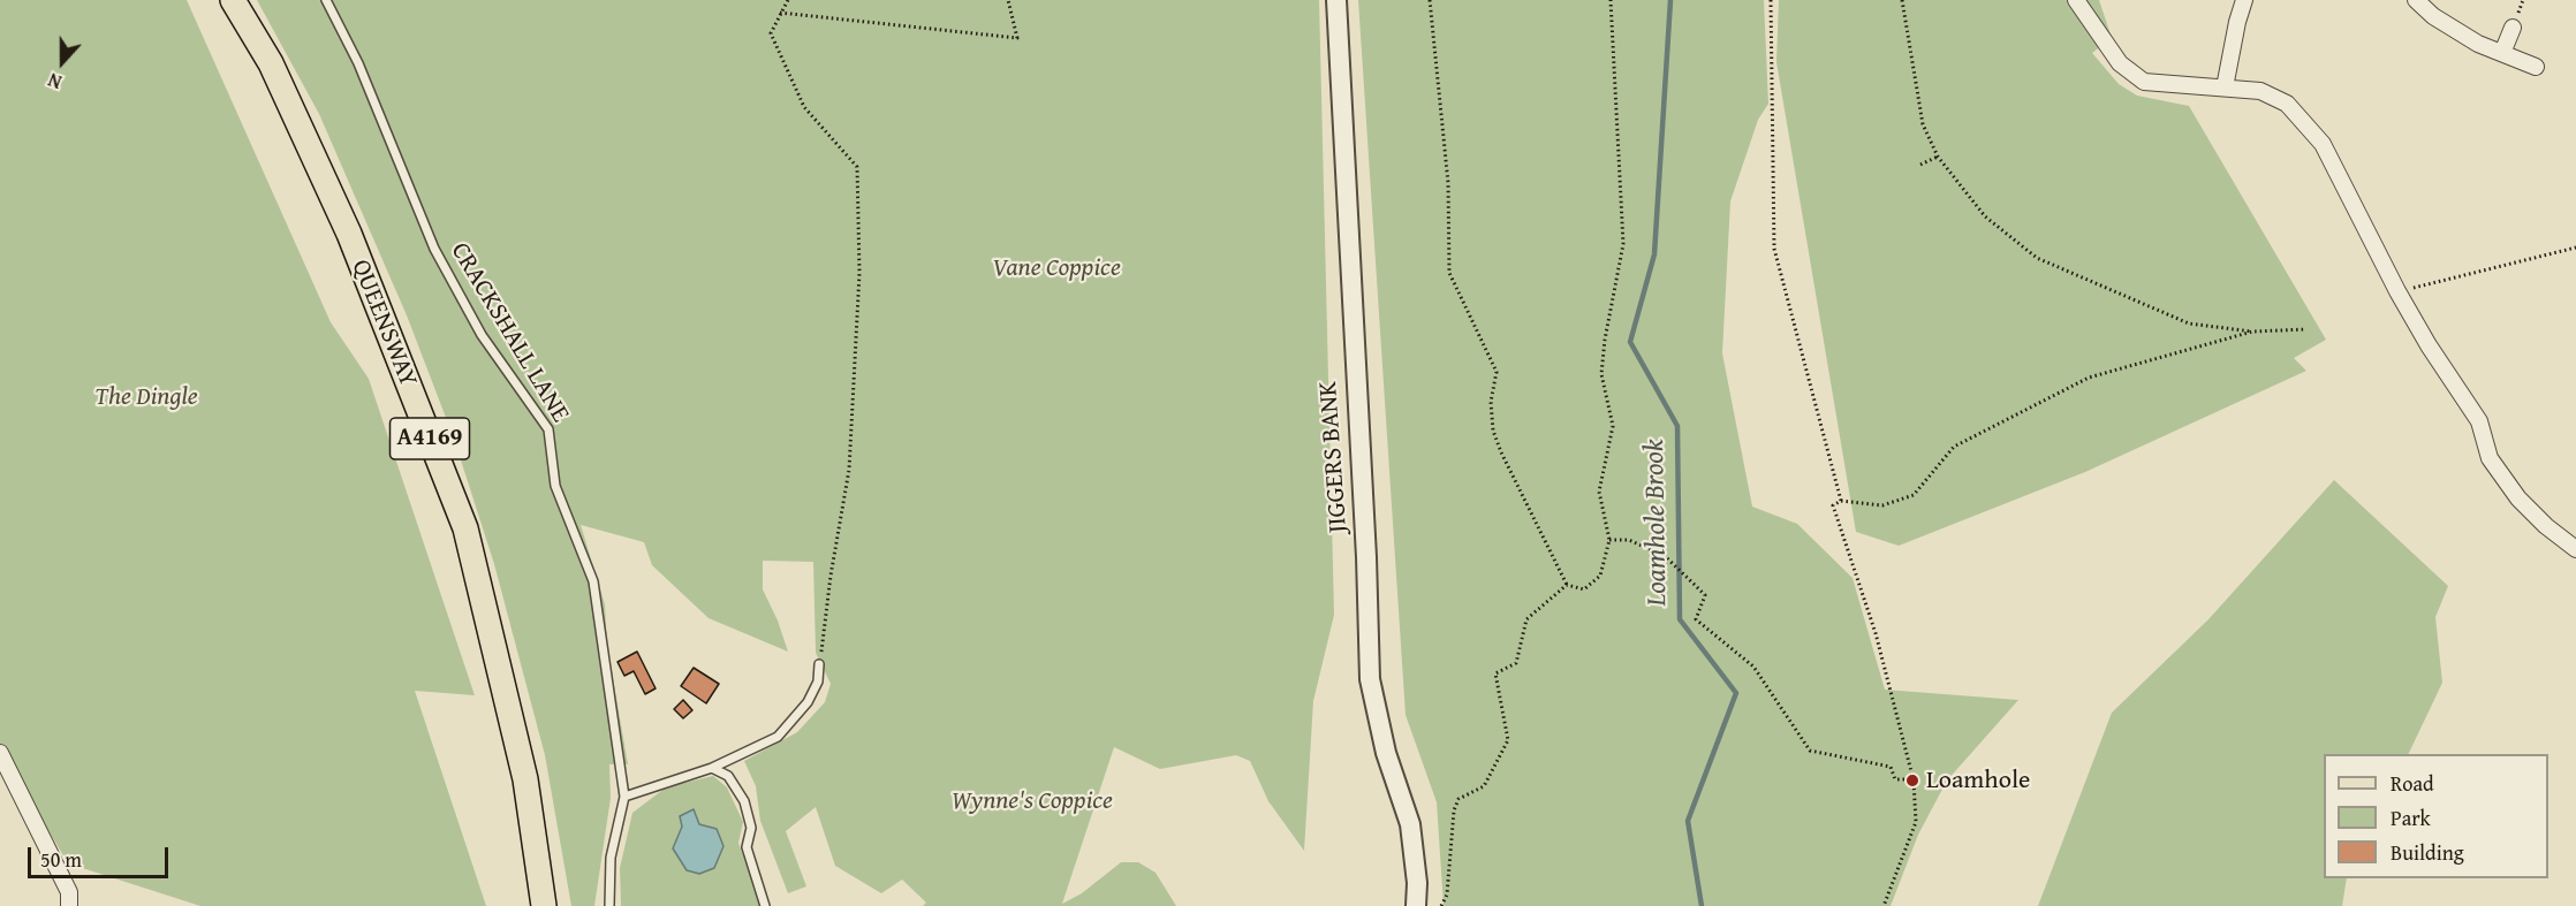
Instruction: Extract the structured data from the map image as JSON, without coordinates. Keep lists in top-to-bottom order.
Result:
{
  "streets": {
    "main road": ["QUEENSWAY", "A4169"],
    "street": ["JIGGERS BANK"],
    "lane": ["CRACKSHALL LANE"]
  },
  "water": ["Loamhole Brook"],
  "parks": ["Vane Coppice", "The Dingle", "Wynne's Coppice"],
  "places": ["Loamhole"],
  "legend": ["Road", "Park", "Building"],
  "scale_bar": "50 m",
  "north": "bottom"
}
